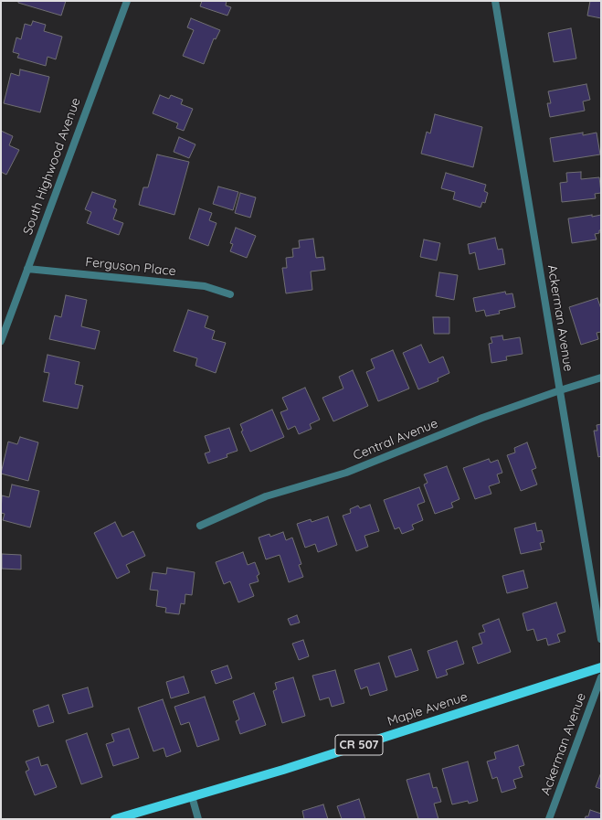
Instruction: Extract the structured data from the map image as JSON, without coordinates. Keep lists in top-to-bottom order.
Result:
{
  "streets": {
    "main road": ["Maple Avenue", "CR 507"],
    "street": [
      "South Highwood Avenue",
      "Ferguson Place",
      "Ackerman Avenue",
      "Central Avenue"
    ]
  },
  "crossings": [
    ["South Highwood Avenue", "Ferguson Place"],
    ["Ackerman Avenue", "Central Avenue"]
  ]
}
